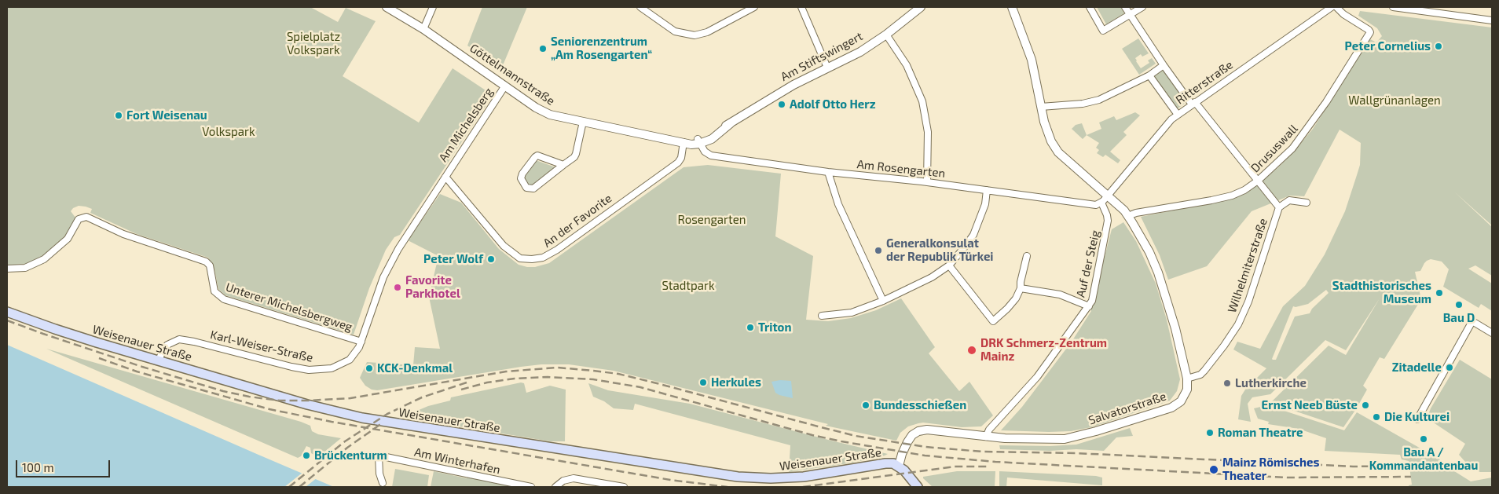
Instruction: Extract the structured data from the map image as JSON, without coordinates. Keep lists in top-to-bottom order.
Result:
{
  "streets": {
    "main road": ["Weisenauer Straße"],
    "street": [
      "Am Stiftswingert",
      "Göttelmannstraße",
      "Ritterstraße",
      "Am Michelsberg",
      "Drususwall",
      "Am Rosengarten",
      "An der Favorite",
      "Auf der Steig",
      "Wilhelmiterstraße",
      "Unterer Michelsbergweg",
      "Karl-Weiser-Straße",
      "Salvatorstraße",
      "Am Winterhafen"
    ]
  },
  "crossings": [
    ["Am Stiftswingert", "Göttelmannstraße"],
    ["Am Stiftswingert", "Am Rosengarten"],
    ["Göttelmannstraße", "Am Michelsberg"],
    ["Göttelmannstraße", "Am Rosengarten"],
    ["Göttelmannstraße", "An der Favorite"],
    ["Ritterstraße", "Wilhelmiterstraße"],
    ["Ritterstraße", "Salvatorstraße"],
    ["Am Michelsberg", "An der Favorite"],
    ["Am Michelsberg", "Karl-Weiser-Straße"],
    ["Drususwall", "Wilhelmiterstraße"],
    ["Drususwall", "Salvatorstraße"],
    ["Am Rosengarten", "Auf der Steig"],
    ["An der Favorite", "Karl-Weiser-Straße"],
    ["Auf der Steig", "Salvatorstraße"],
    ["Wilhelmiterstraße", "Salvatorstraße"],
    ["Unterer Michelsbergweg", "Karl-Weiser-Straße"],
    ["Weisenauer Straße", "Karl-Weiser-Straße"],
    ["Weisenauer Straße", "Salvatorstraße"]
  ],
  "parks": [
    "Spielplatz Volkspark",
    "Wallgrünanlagen",
    "Volkspark",
    "Rosengarten",
    "Stadtpark"
  ],
  "places": [
    "Peter Cornelius",
    "Seniorenzentrum „Am Rosengarten“",
    "Adolf Otto Herz",
    "Fort Weisenau",
    "Generalkonsulat der Republik Türkei",
    "Peter Wolf",
    "Favorite Parkhotel",
    "Stadthistorisches Museum",
    "Bau D",
    "Triton",
    "DRK Schmerz-Zentrum Mainz",
    "Zitadelle",
    "KCK-Denkmal",
    "Herkules",
    "Lutherkirche",
    "Bundesschießen",
    "Ernst Neeb Büste",
    "Die Kulturei",
    "Roman Theatre",
    "Bau A / Kommandantenbau",
    "Brückenturm",
    "Mainz Römisches Theater"
  ],
  "scale_bar": "100 m"
}
